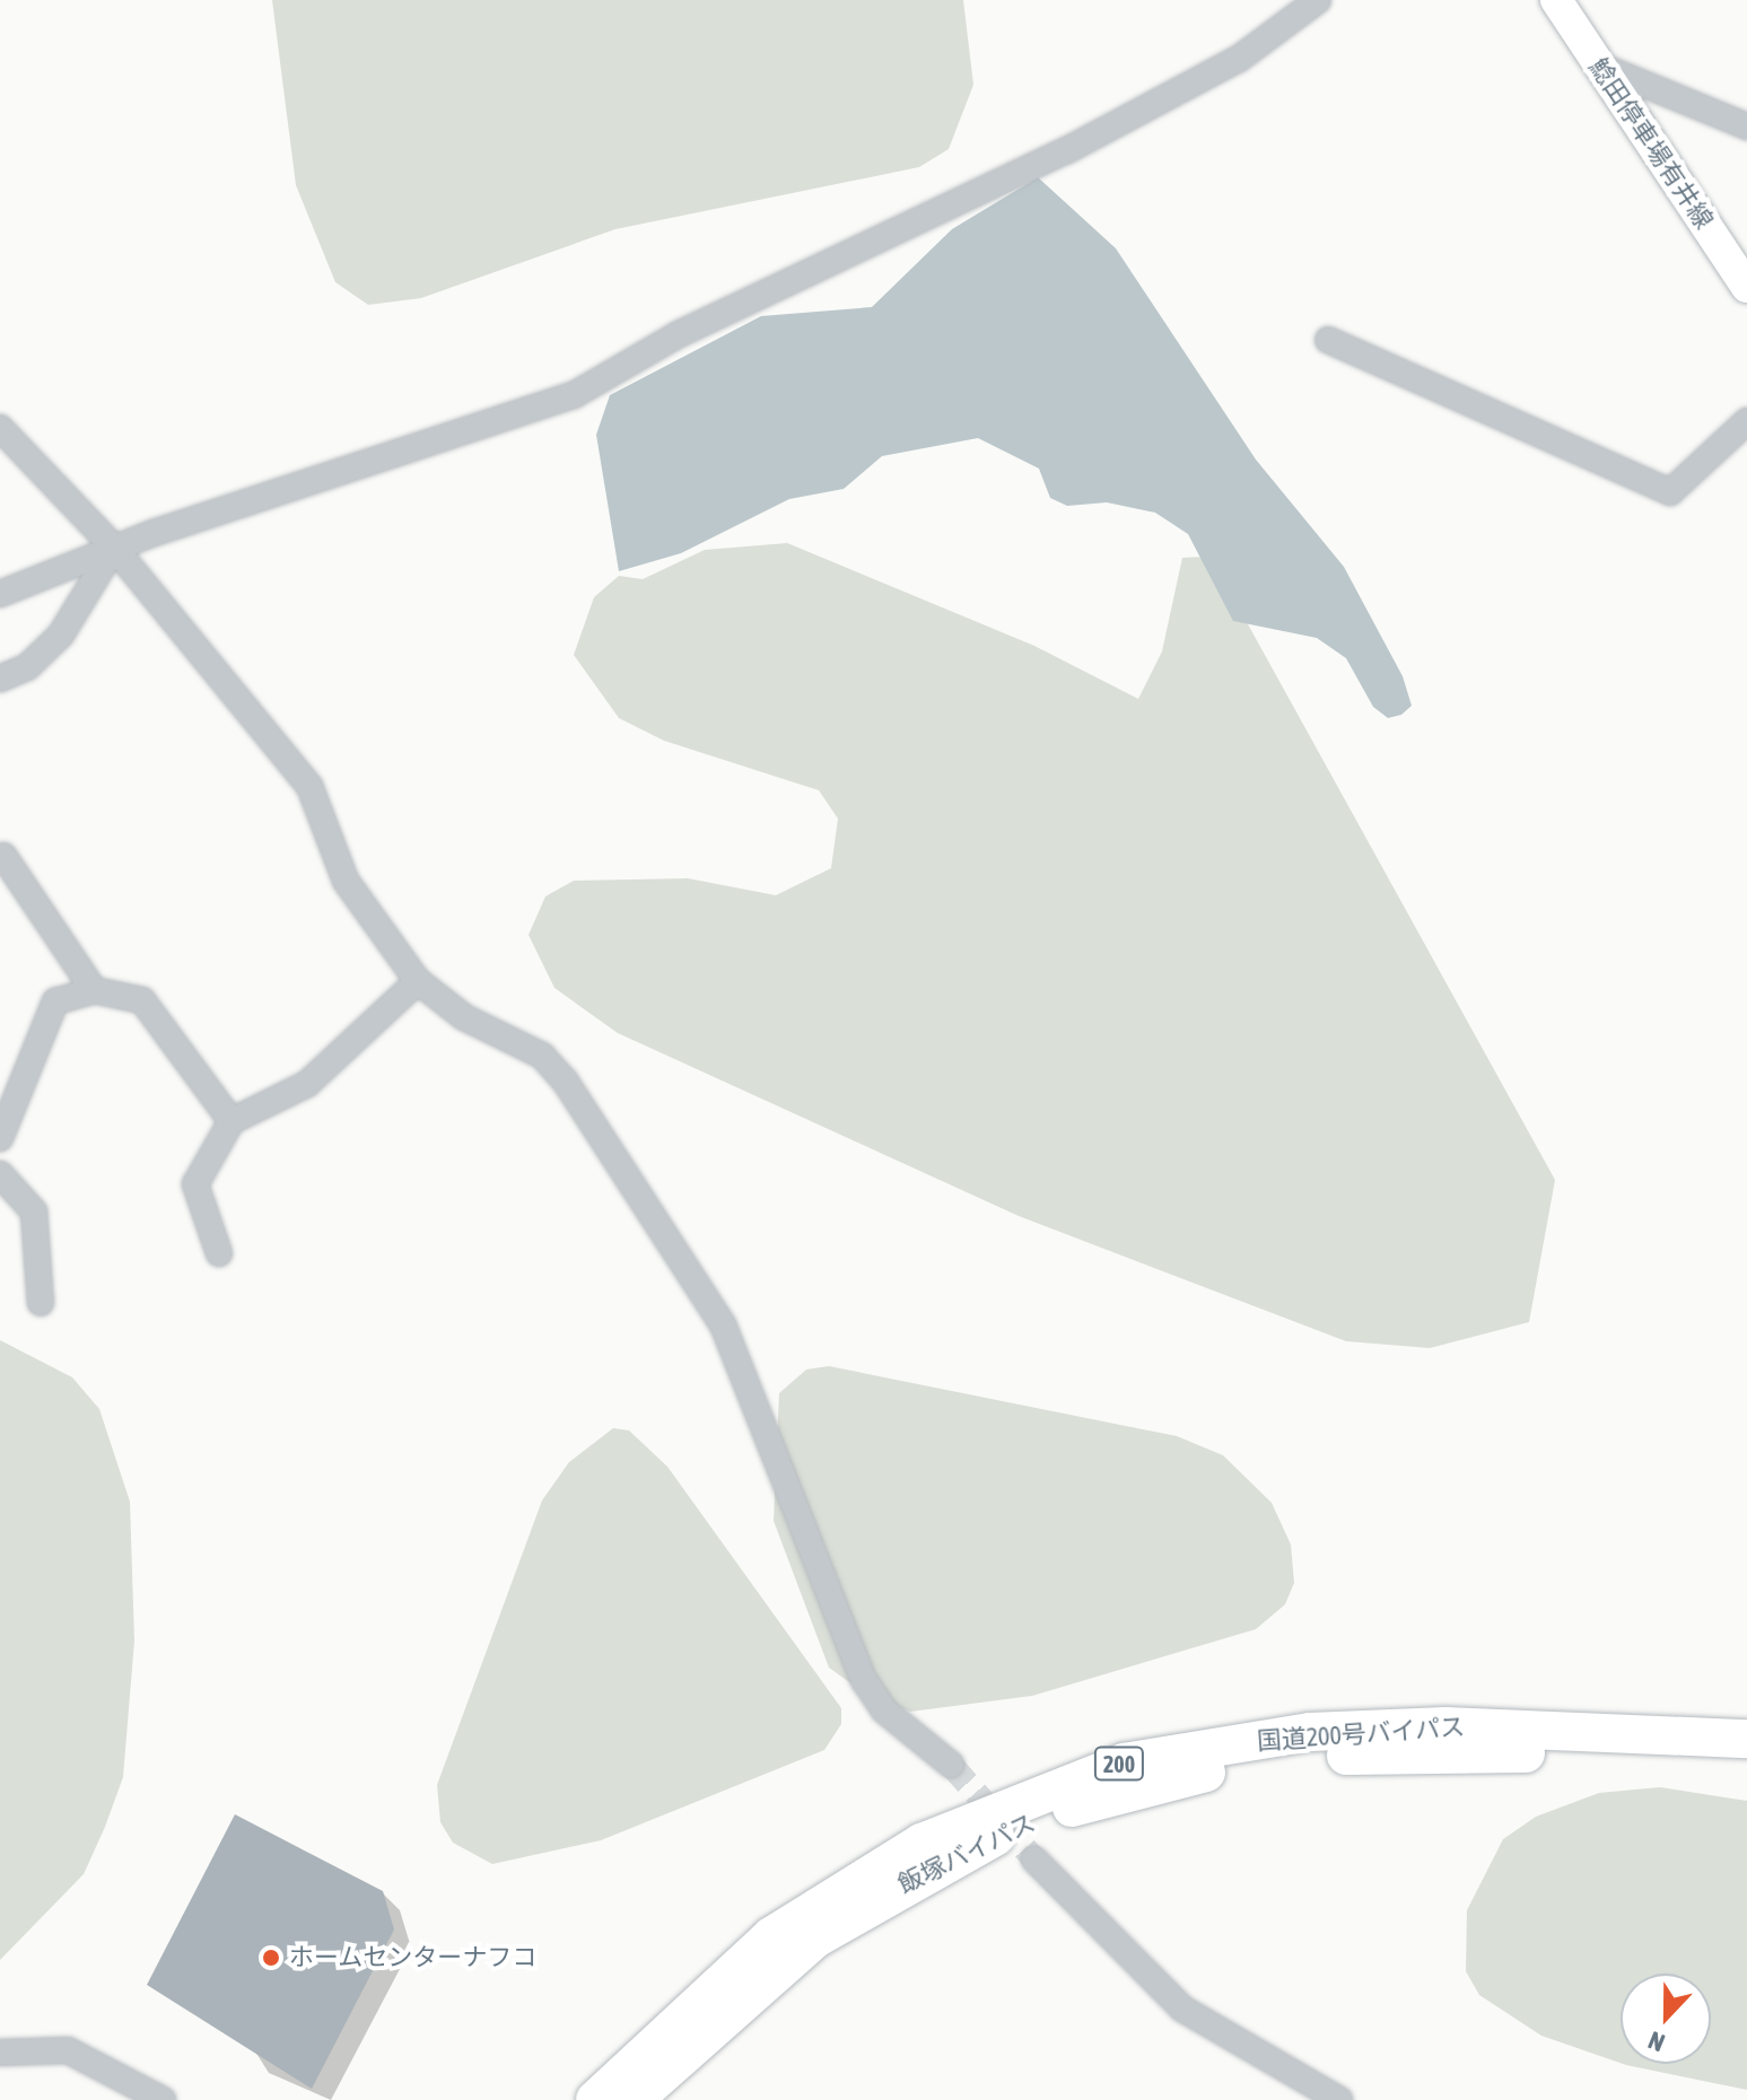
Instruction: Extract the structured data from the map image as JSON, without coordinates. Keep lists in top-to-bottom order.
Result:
{
  "streets": {
    "highway": ["国道200号バイパス", "200", "飯塚バイパス"],
    "main road": ["鯰田停車場有井線"]
  },
  "places": ["ホームセンターナフコ"],
  "north": "bottom"
}
